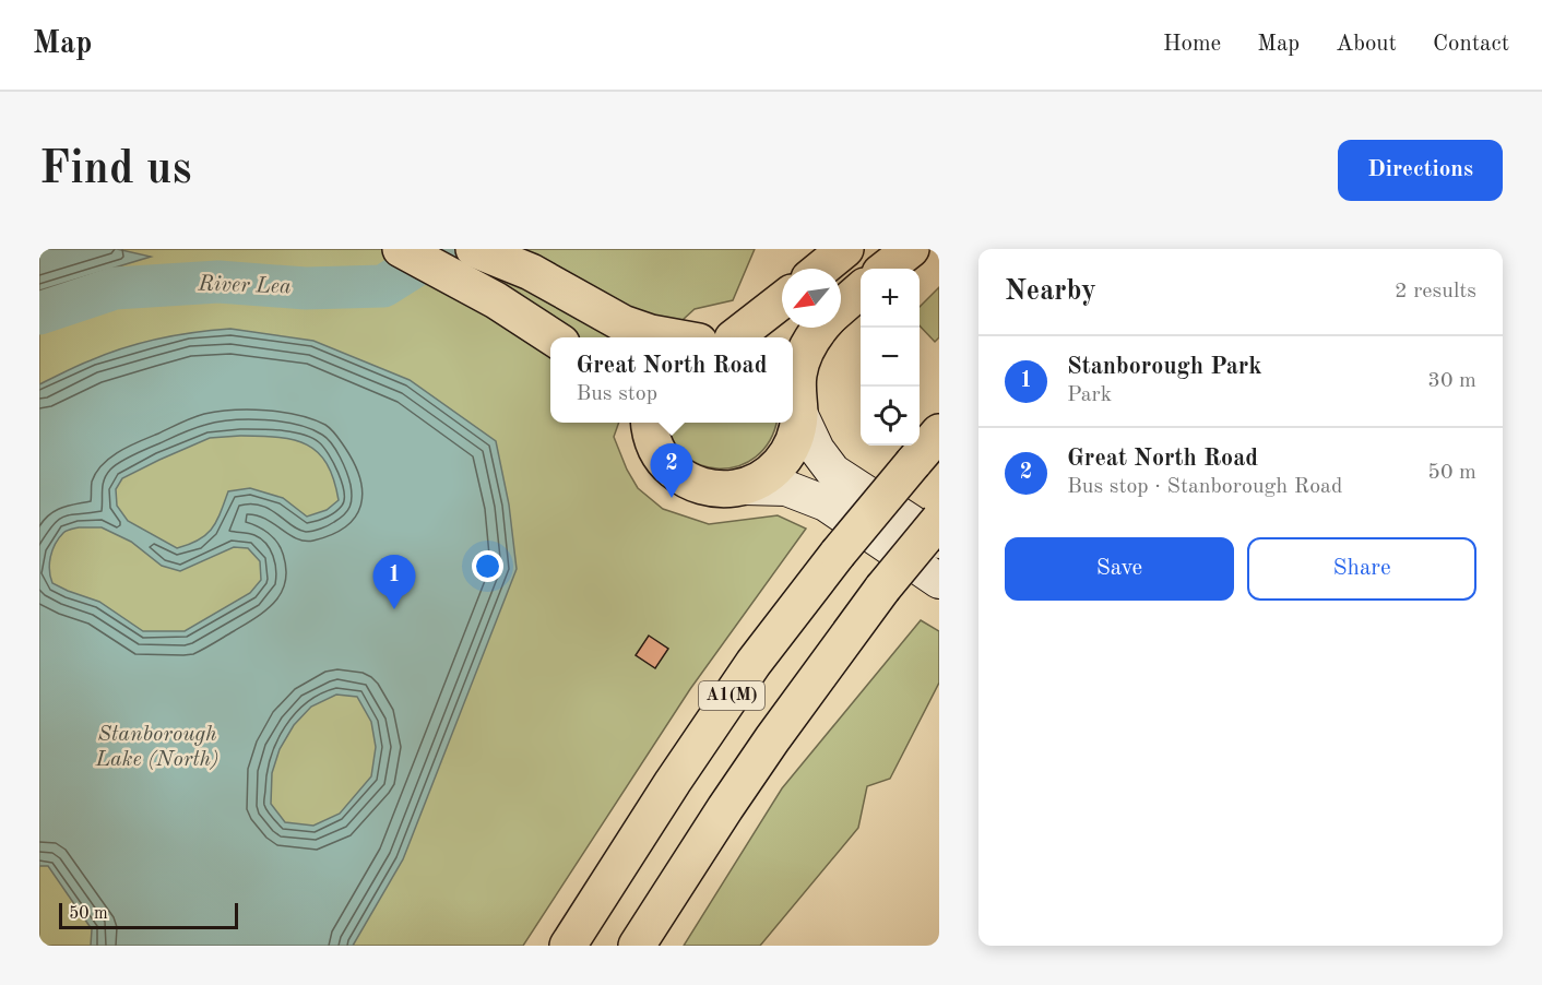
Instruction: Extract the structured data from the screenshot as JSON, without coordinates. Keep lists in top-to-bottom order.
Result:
{
  "streets": {
    "main road": ["A1(M)"]
  },
  "water": ["River Lea", "Stanborough Lake (North)"],
  "scale_bar": "50 m",
  "north": "bottom left",
  "page": {
    "header": "Map",
    "nav": [
      "Home",
      "Map",
      "About",
      "Contact"
    ],
    "buttons": [
      "Directions",
      ["Save", "Share"]
    ],
    "title": "Find us",
    "heading": ["Nearby", "2 results"],
    "map_buttons": ["+", "−"],
    "list": [
      {
        "mark": "1",
        "name": "Stanborough Park",
        "note": "Park",
        "value": "30 m"
      },
      {
        "mark": "2",
        "name": "Great North Road",
        "note": "Bus stop · Stanborough Road",
        "value": "50 m"
      }
    ],
    "popup": ["Great North Road", "Bus stop"],
    "pins": ["2", "1"],
    "scale": "50 m"
  }
}
